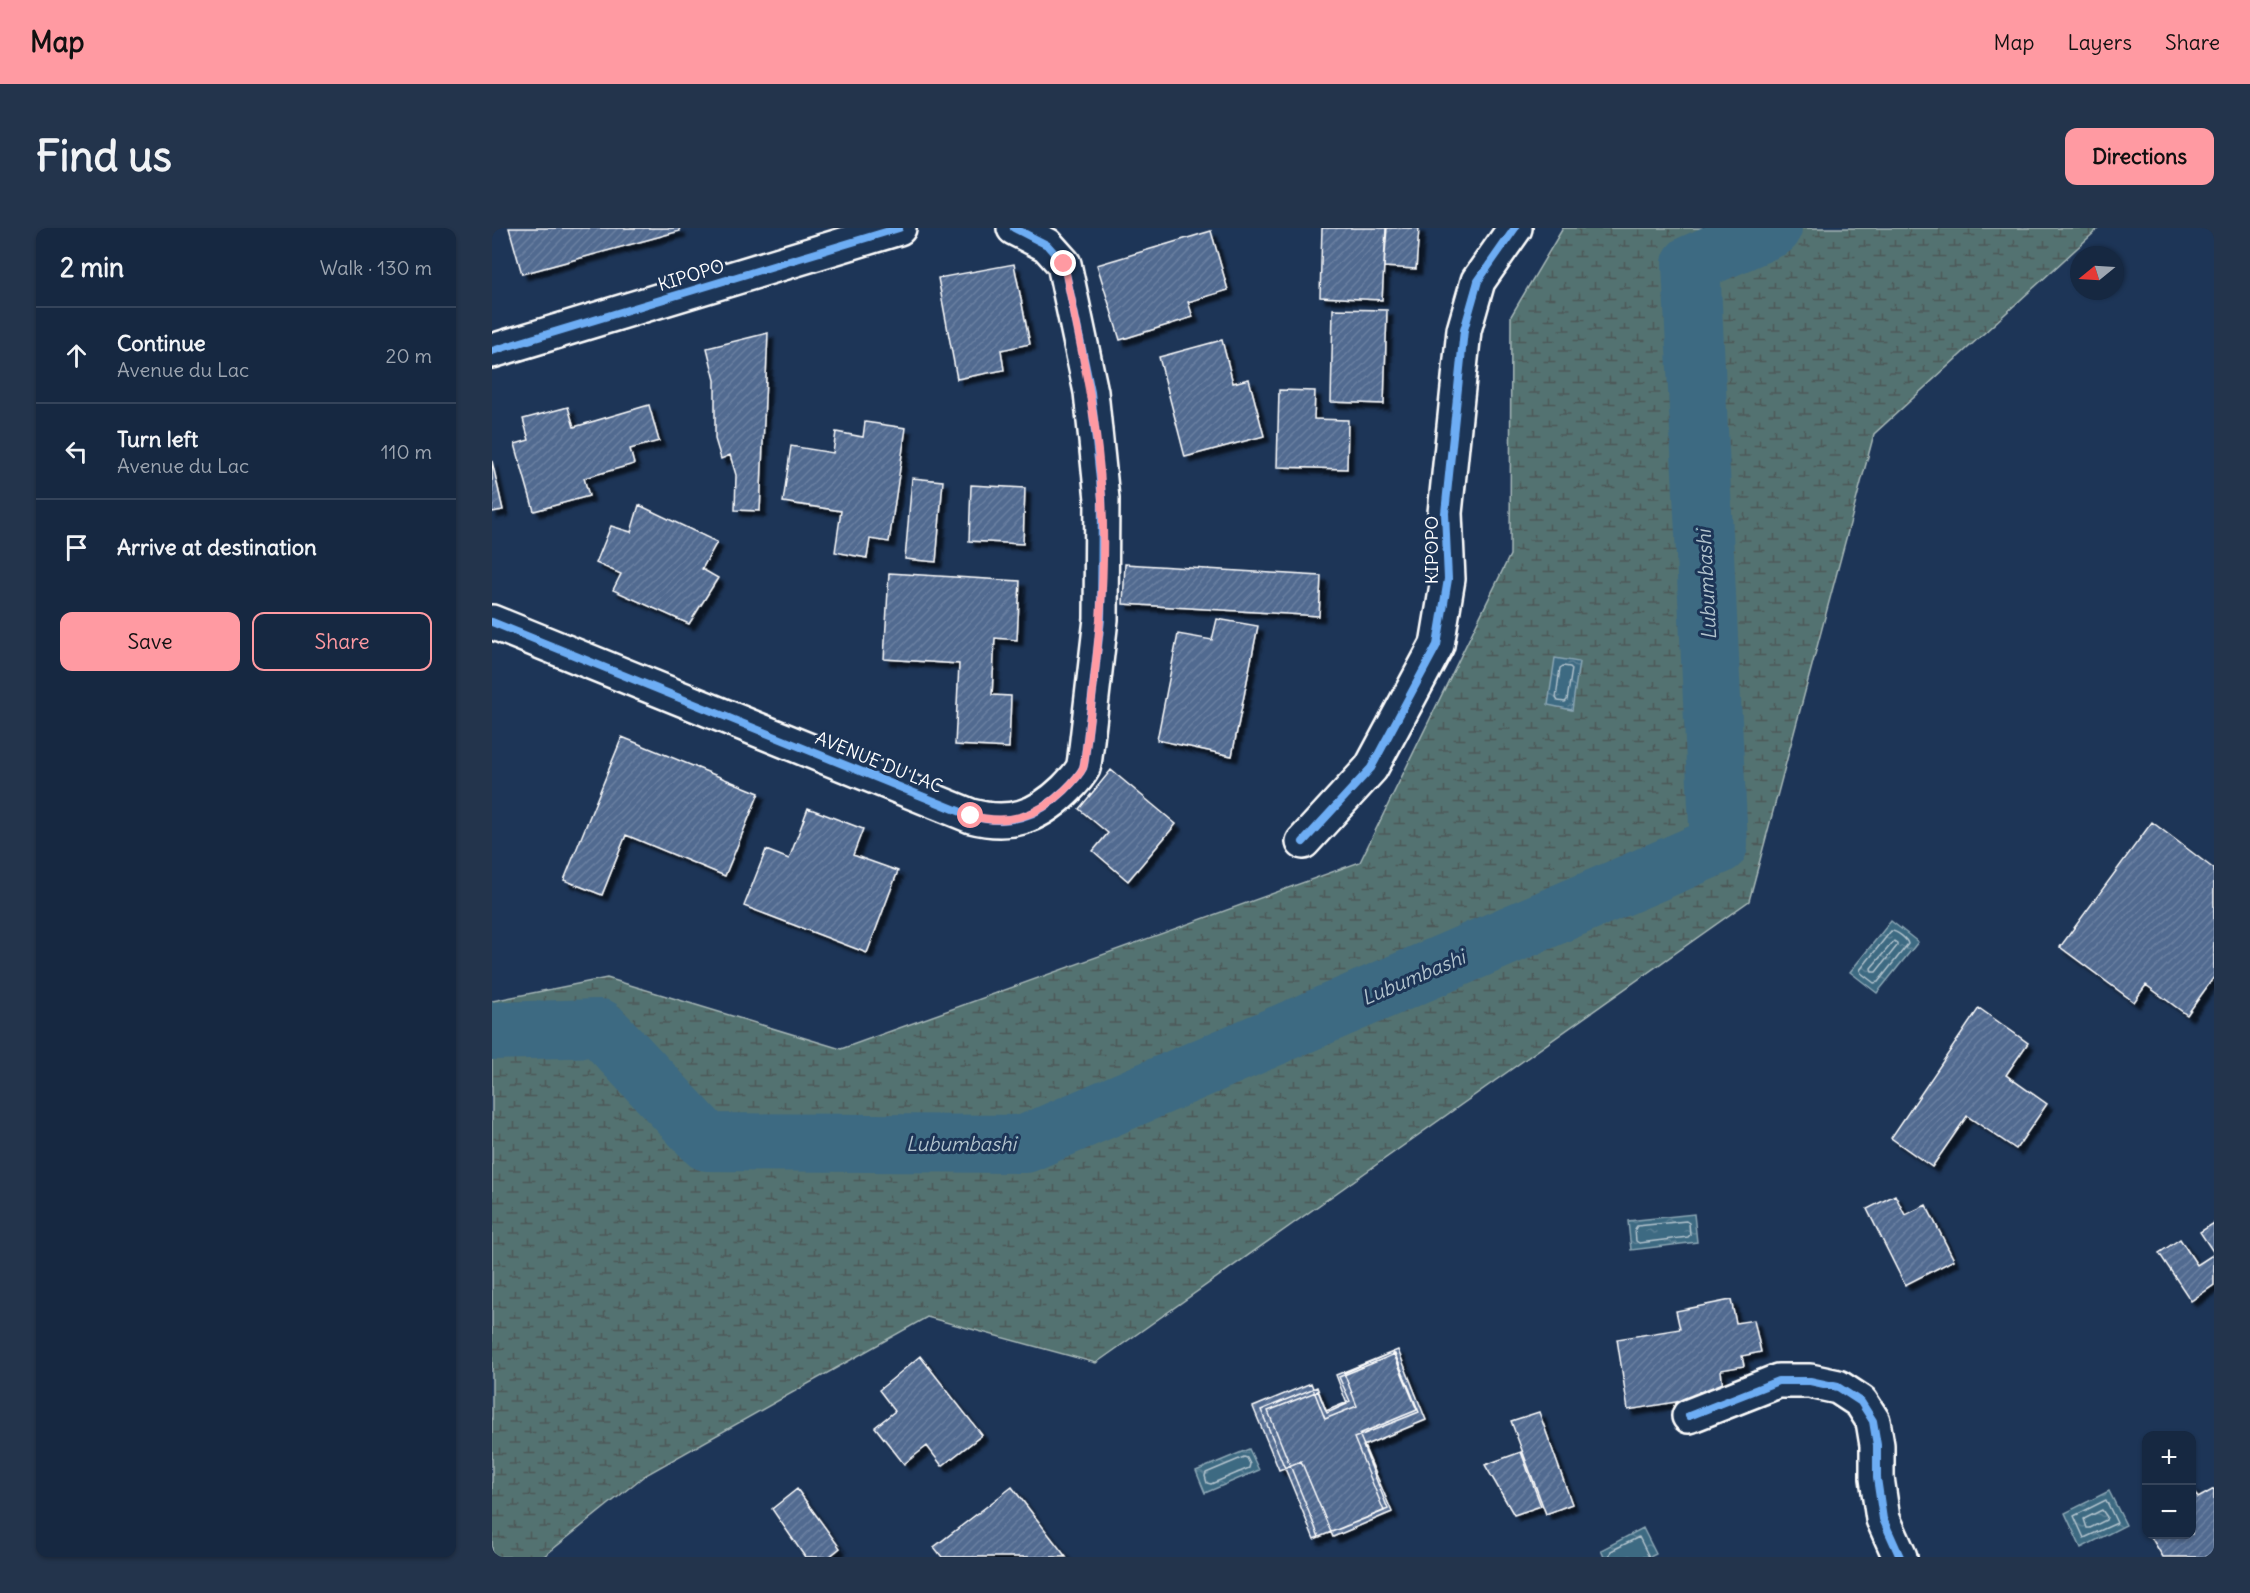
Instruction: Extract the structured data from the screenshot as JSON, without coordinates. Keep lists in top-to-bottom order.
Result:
{
  "streets": {
    "street": ["KIPOPO", "AVENUE DU LAC"]
  },
  "water": ["Lubumbashi"],
  "north": "left",
  "page": {
    "header": "Map",
    "nav": ["Map", "Layers", "Share"],
    "buttons": [
      "Directions",
      ["Save", "Share"]
    ],
    "title": "Find us",
    "heading": ["2 min", "Walk · 130 m"],
    "list": [
      ["Continue", "Avenue du Lac", "20 m"],
      ["Turn left", "Avenue du Lac", "110 m"],
      "Arrive at destination"
    ],
    "map_buttons": ["+", "−"]
  }
}
